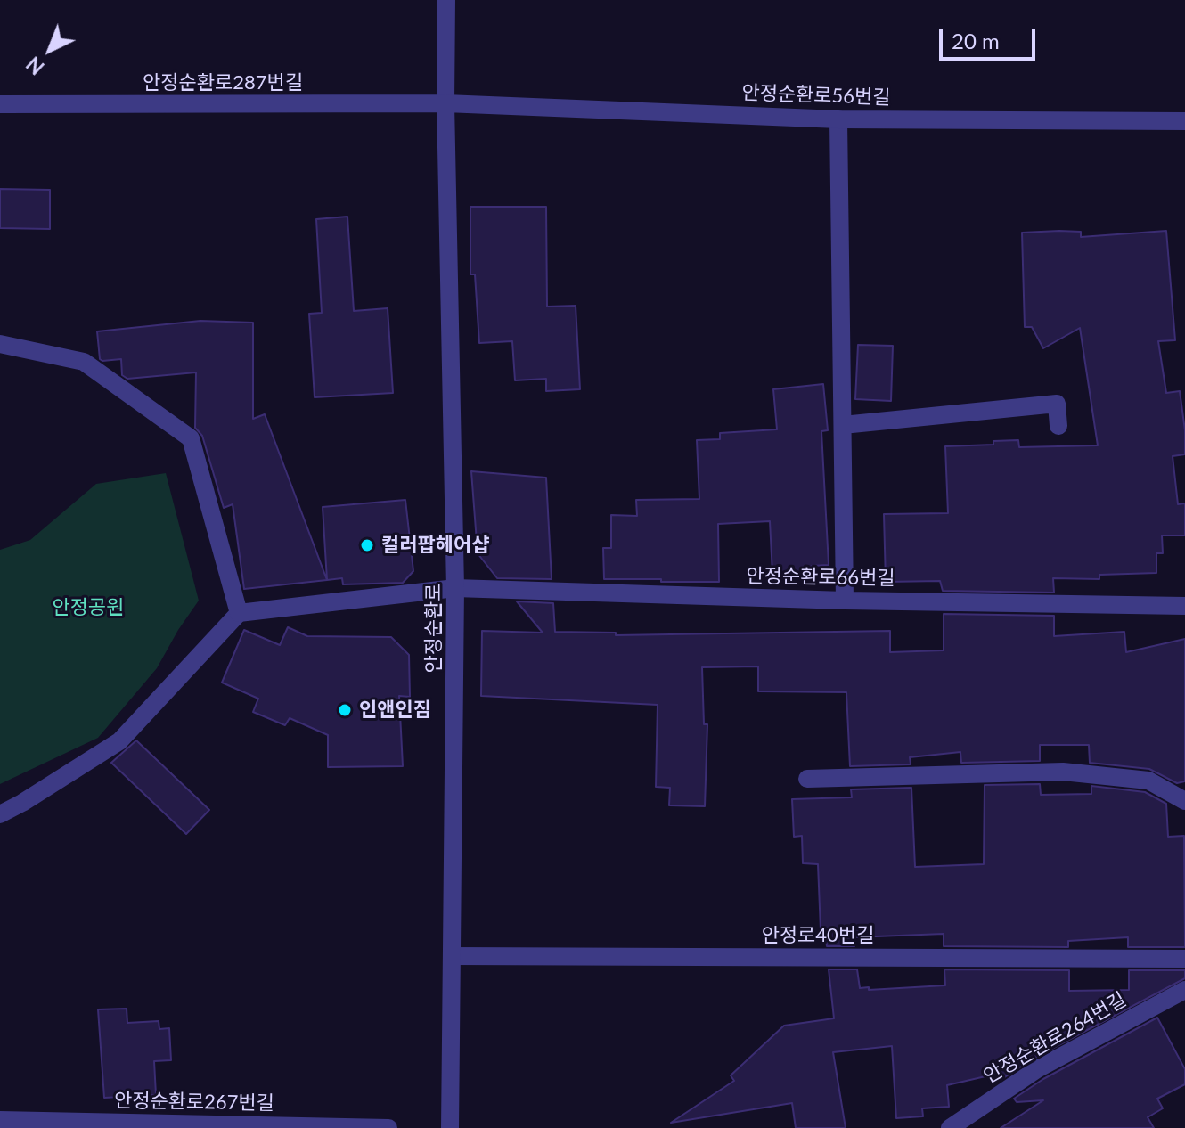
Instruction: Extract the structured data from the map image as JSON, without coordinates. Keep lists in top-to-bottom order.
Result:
{
  "streets": {
    "street": [
      "안정순환로287번길",
      "안정순환로56번길",
      "안정순환로66번길",
      "안정순환로",
      "안정로40번길",
      "안정순환로264번길",
      "안정순환로267번길"
    ]
  },
  "crossings": [
    ["안정순환로287번길", "안정순환로56번길"],
    ["안정순환로287번길", "안정순환로"],
    ["안정순환로56번길", "안정순환로"],
    ["안정순환로66번길", "안정순환로"],
    ["안정순환로", "안정로40번길"]
  ],
  "parks": ["안정공원"],
  "places": ["컬러팝헤어샵", "인앤인짐"],
  "scale_bar": "20 m",
  "north": "bottom left"
}
